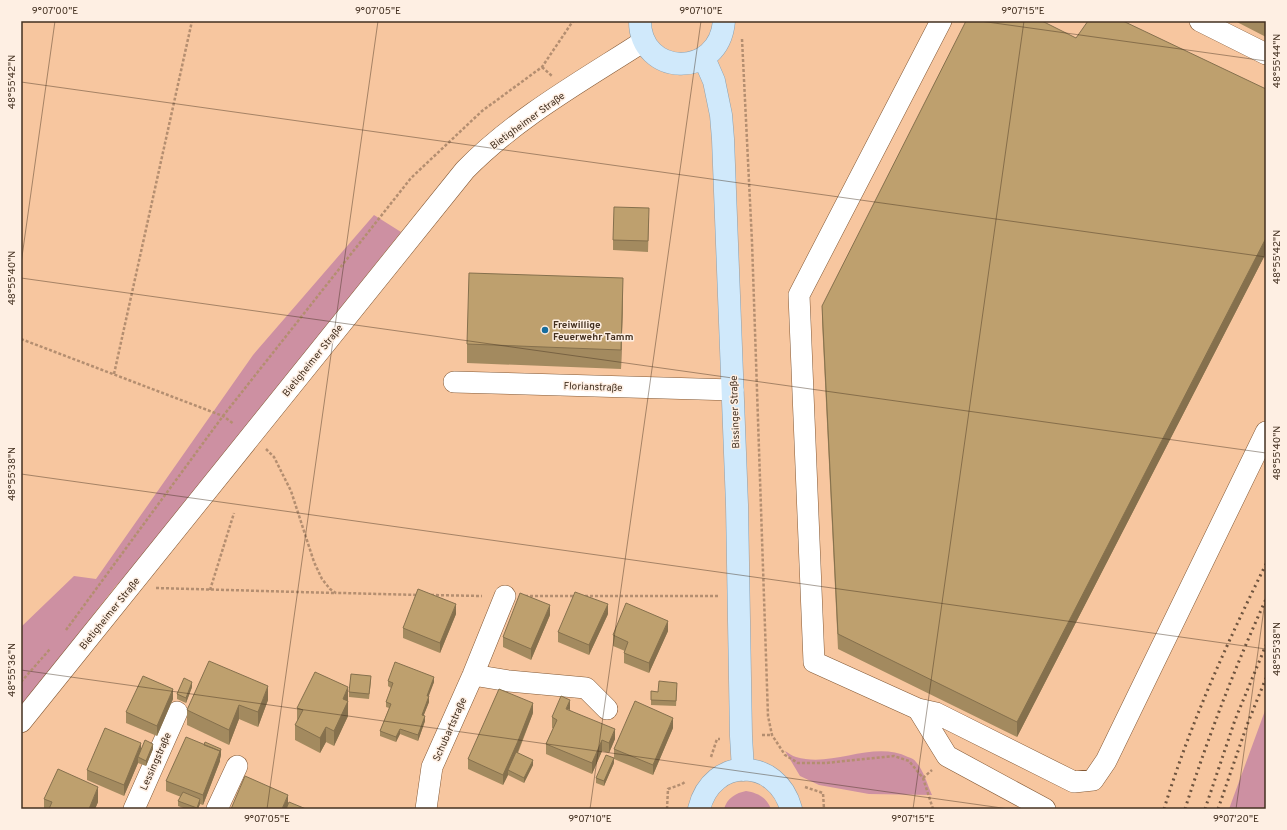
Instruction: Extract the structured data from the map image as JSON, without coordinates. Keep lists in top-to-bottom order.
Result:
{
  "streets": {
    "main road": ["Bissinger Straße"],
    "street": [
      "Bietigheimer Straße",
      "Florianstraße",
      "Schubartstraße",
      "Lessingstraße"
    ]
  },
  "crossings": [
    ["Florianstraße", "Bissinger Straße"]
  ],
  "places": ["Freiwillige Feuerwehr Tamm"],
  "coordinates": [
    "9°07'00\"E",
    "9°07'05\"E",
    "9°07'10\"E",
    "9°07'15\"E",
    "48°55'44\"N",
    "48°55'42\"N",
    "48°55'40\"N",
    "48°55'38\"N",
    "48°55'36\"N",
    "9°07'20\"E"
  ]
}
